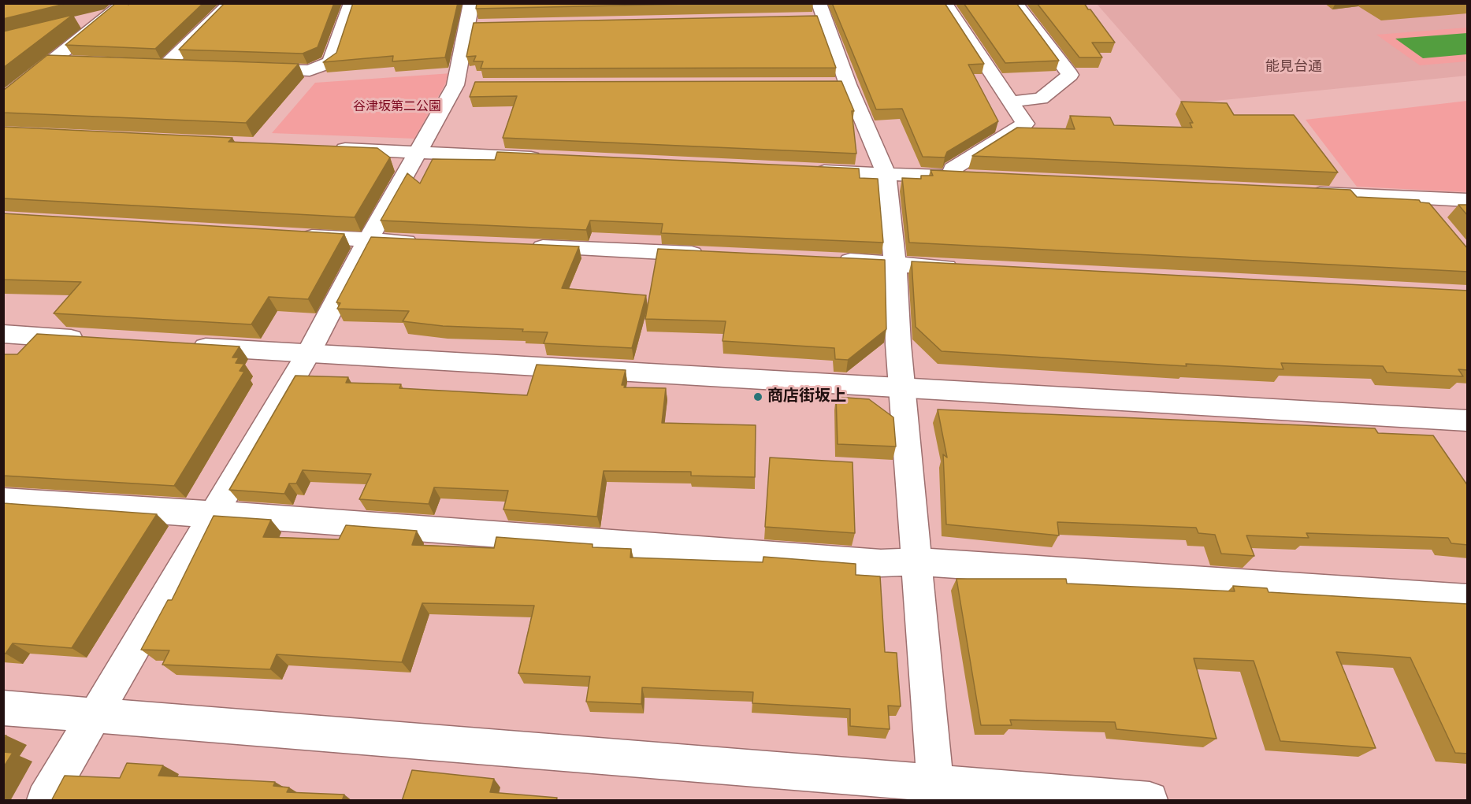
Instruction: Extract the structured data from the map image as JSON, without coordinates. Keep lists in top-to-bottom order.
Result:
{
  "districts": ["能見台通"],
  "parks": ["谷津坂第二公園"],
  "places": ["商店街坂上"]
}
